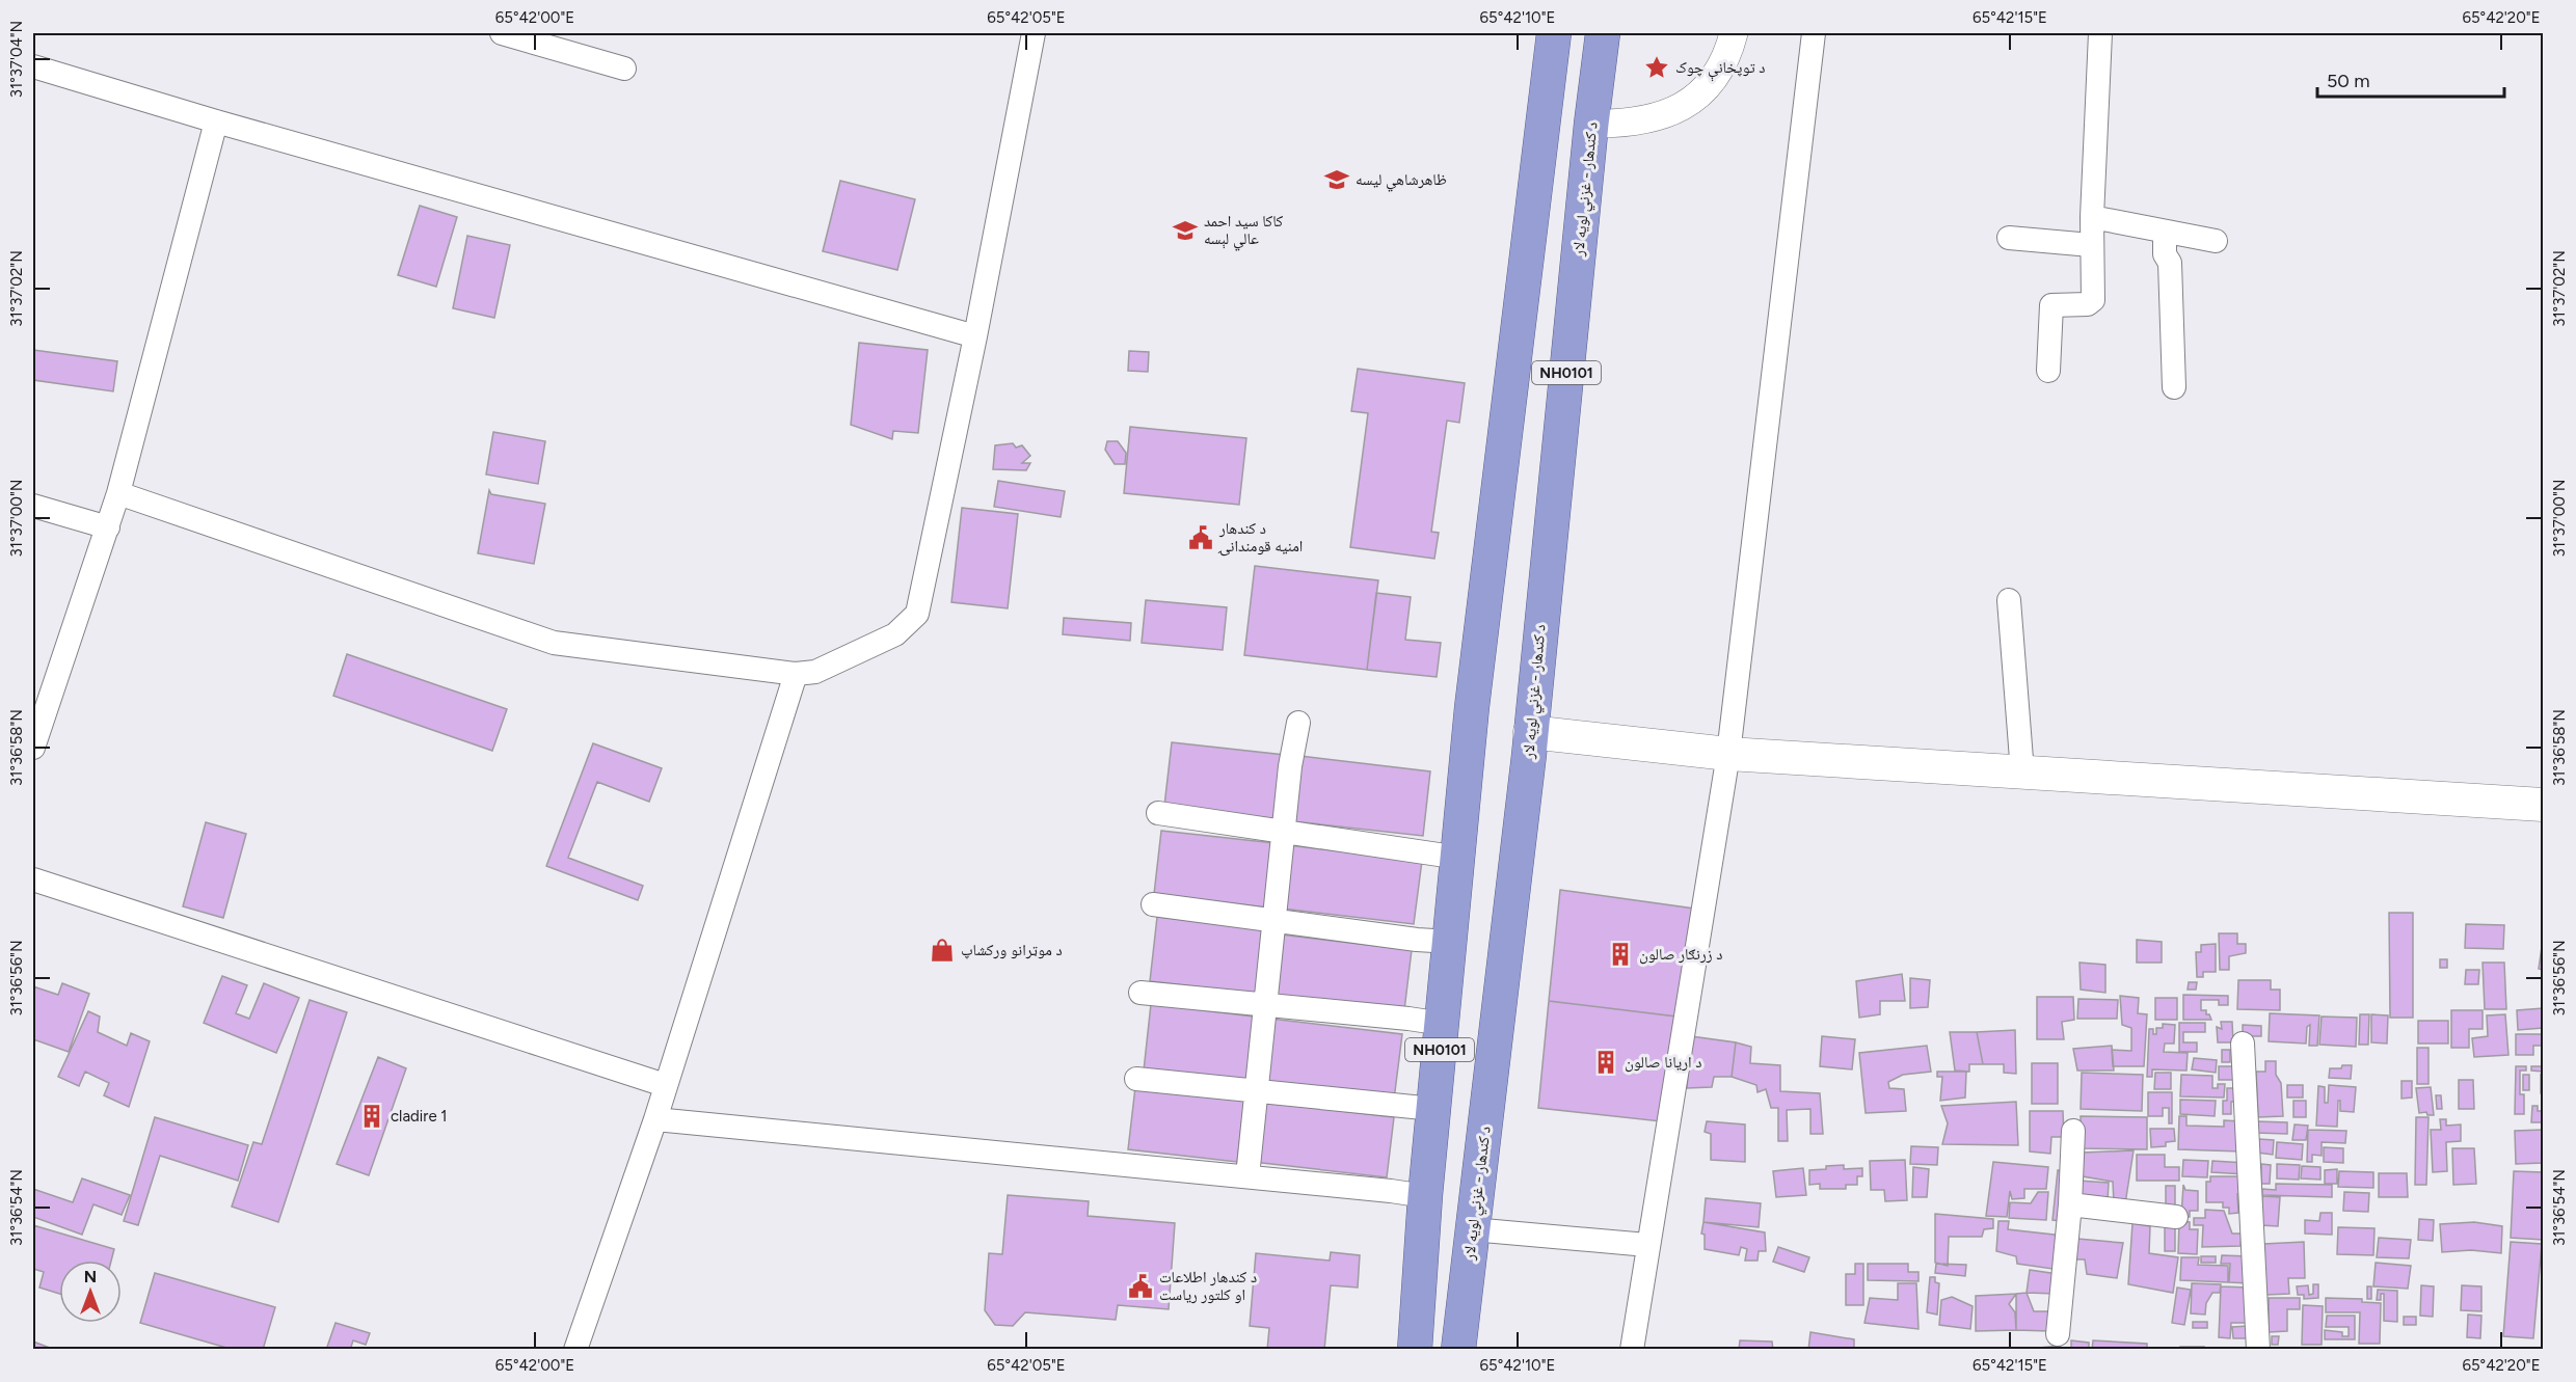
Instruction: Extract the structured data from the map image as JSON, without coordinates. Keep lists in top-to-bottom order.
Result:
{
  "streets": {
    "highway": ["د کندهار - غزني لويه لار", "NH0101"]
  },
  "places": {
    "place": ["د توپخانې چوک"],
    "school or university": ["ظاهرشاهي لیسه", "کاکا سید احمد عالي لېسه"],
    "public building": ["د کندهار امنيه قومندانۍ", "د کندهار اطلاعات او کلتور رياست"],
    "shop": ["د موټرانو ورکشاپ"],
    "building": ["د زرنګار صالون", "د اریانا صالون", "cladire 1"]
  },
  "scale_bar": "50 m",
  "north": "top",
  "coordinates": [
    "65°42'00\"E",
    "65°42'05\"E",
    "65°42'10\"E",
    "65°42'15\"E",
    "65°42'20\"E",
    "31°37'04\"N",
    "31°37'02\"N",
    "31°37'00\"N",
    "31°36'58\"N",
    "31°36'56\"N",
    "31°36'54\"N"
  ]
}
